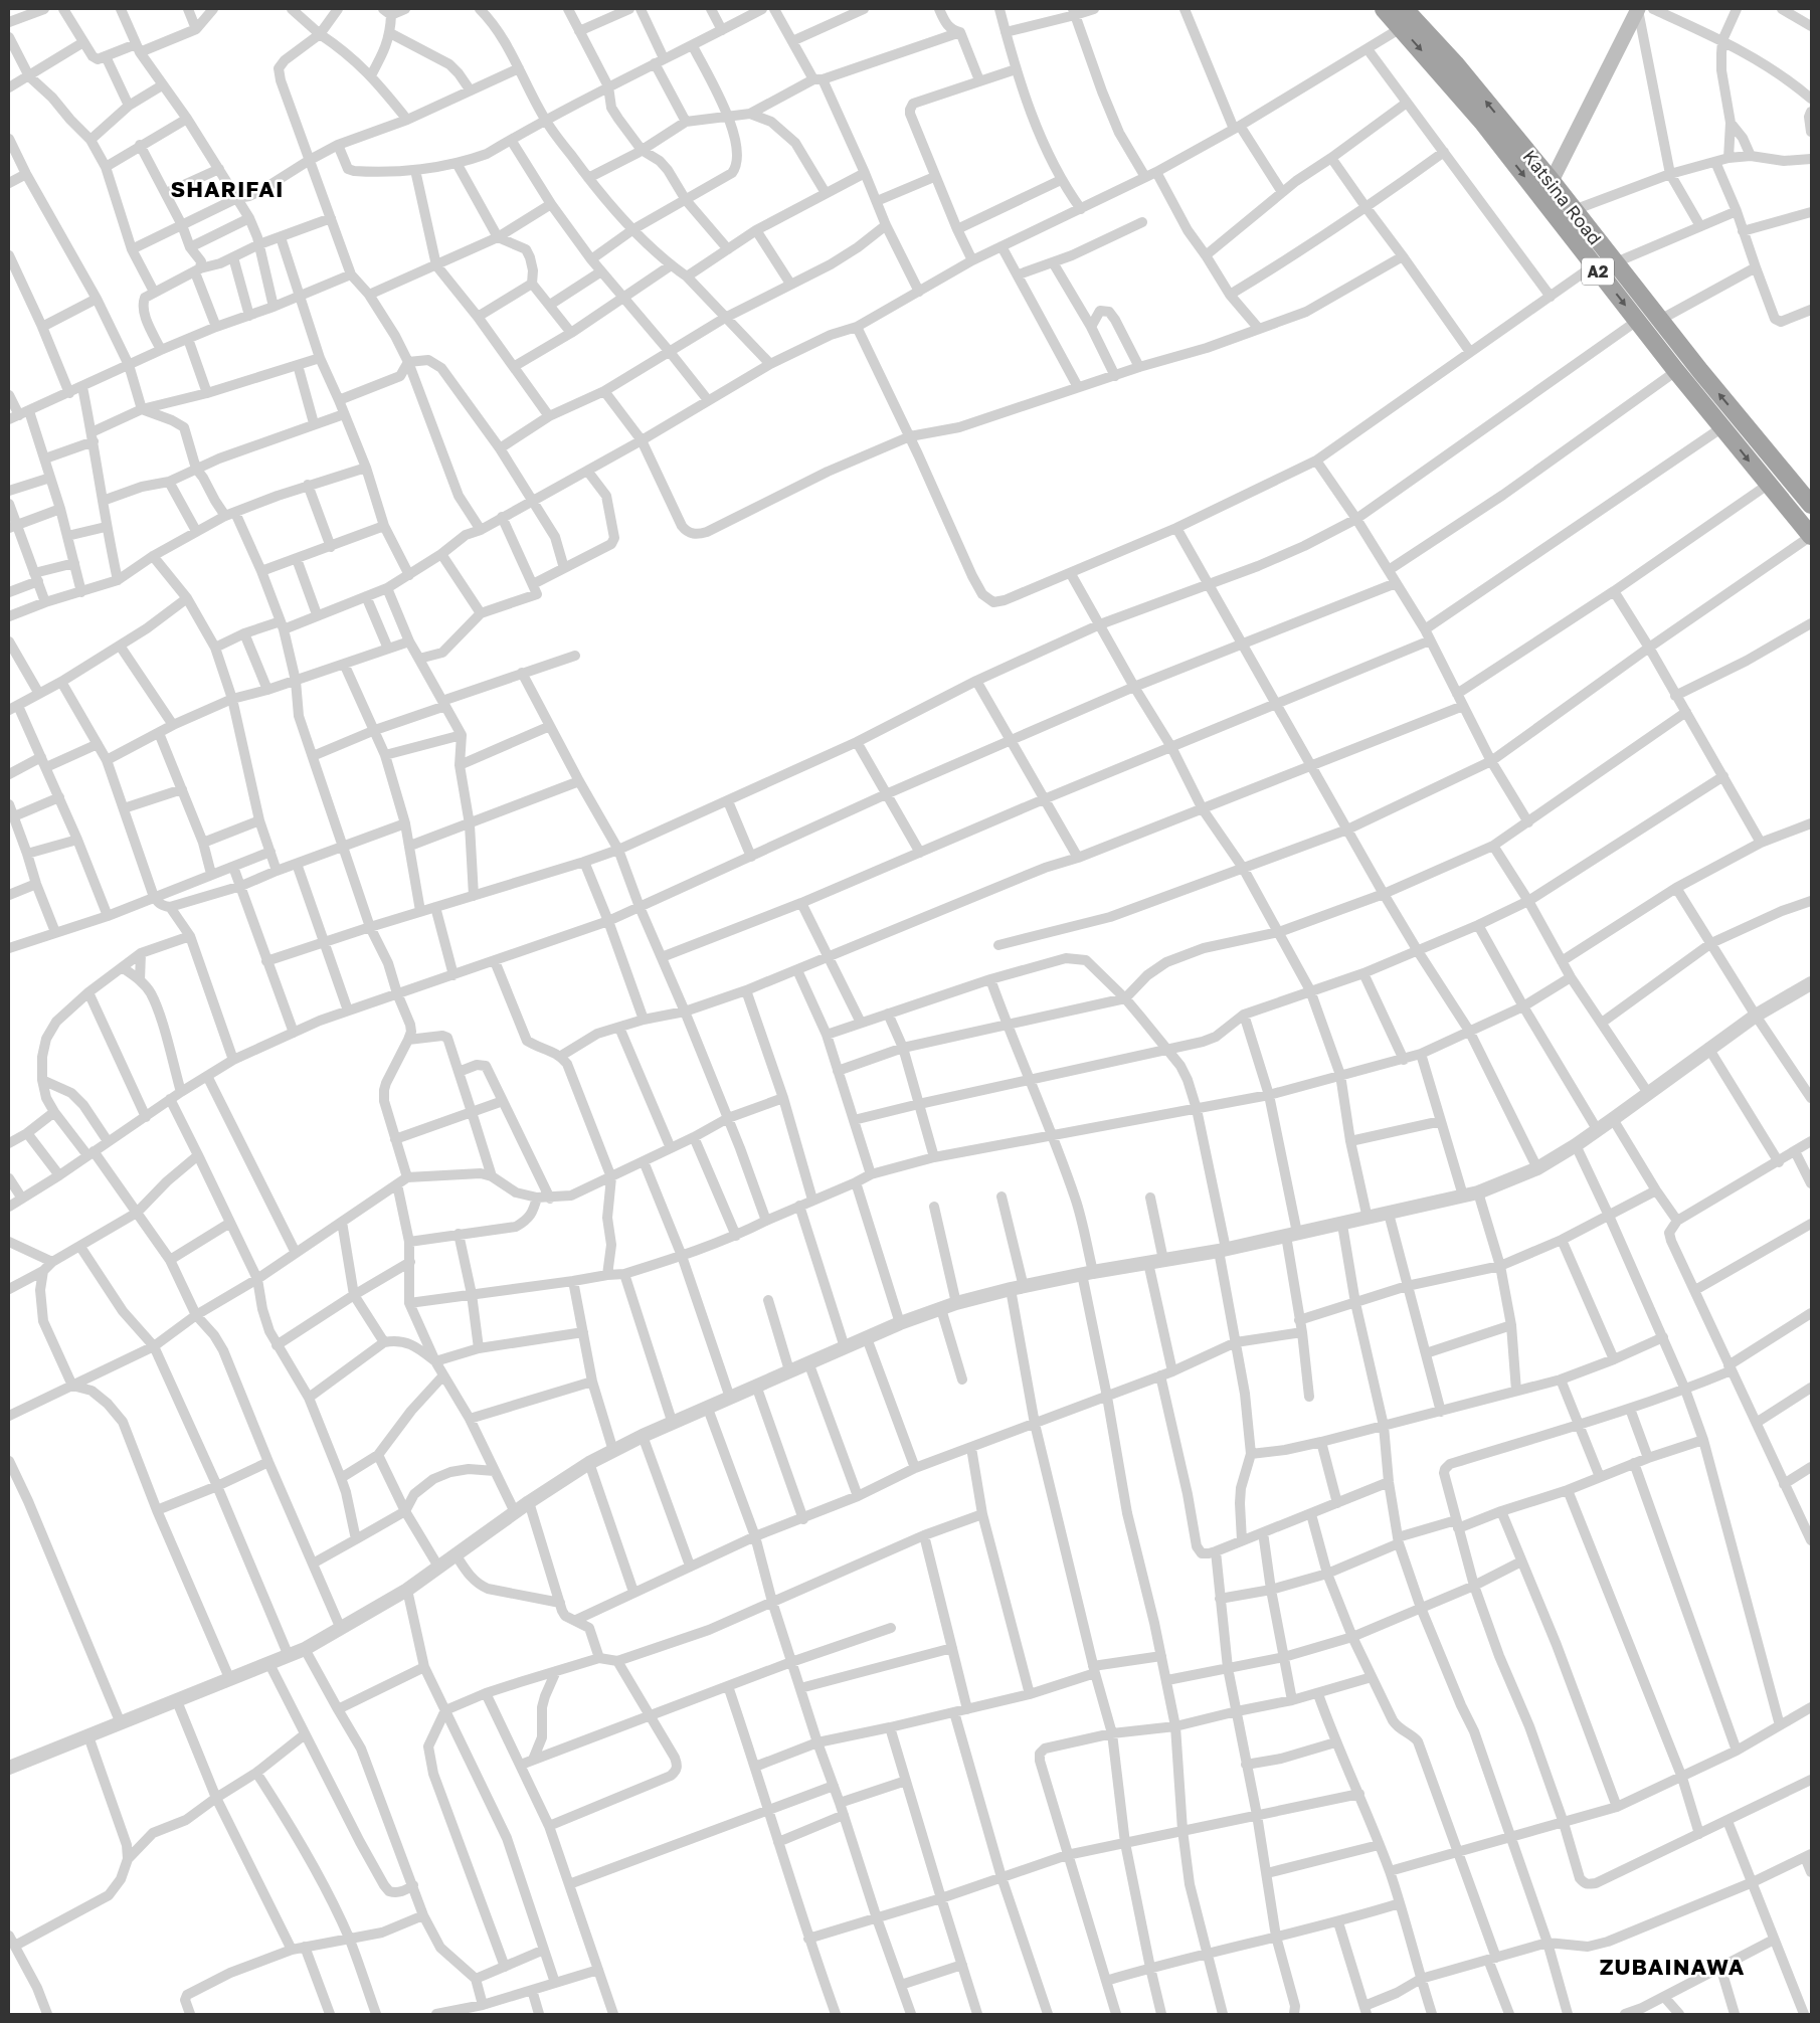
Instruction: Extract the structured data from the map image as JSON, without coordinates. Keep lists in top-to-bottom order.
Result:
{
  "streets": {
    "highway": ["Katsina Road", "A2"]
  },
  "districts": ["SHARIFAI", "ZUBAINAWA"]
}
